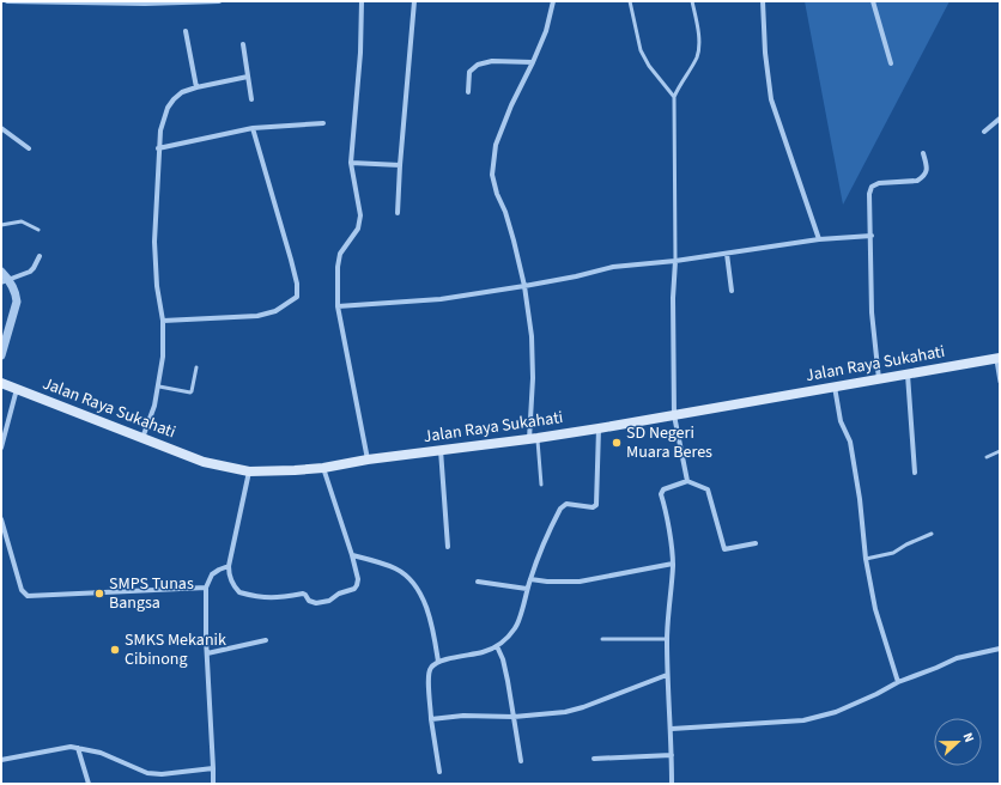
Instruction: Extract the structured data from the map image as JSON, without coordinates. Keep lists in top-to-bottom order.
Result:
{
  "streets": {
    "main road": ["Jalan Raya Sukahati"]
  },
  "places": ["SD Negeri Muara Beres", "SMPS Tunas Bangsa", "SMKS Mekanik Cibinong"],
  "north": "right"
}
